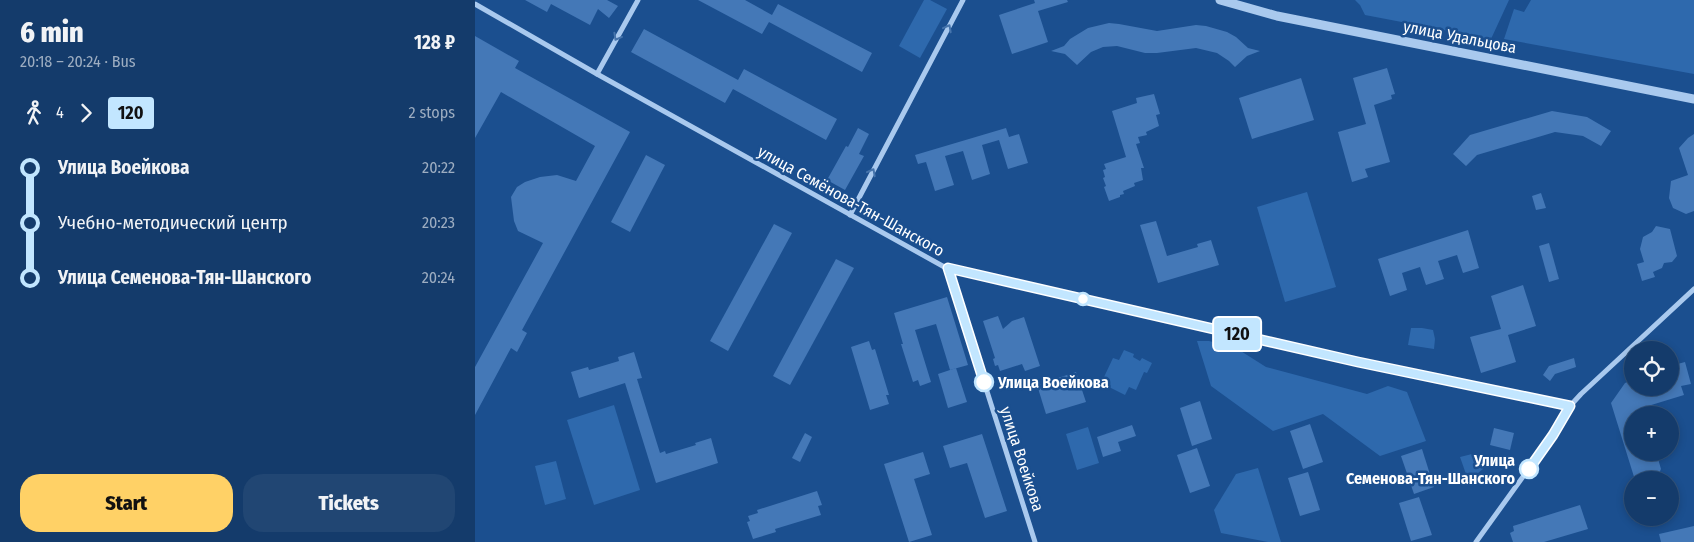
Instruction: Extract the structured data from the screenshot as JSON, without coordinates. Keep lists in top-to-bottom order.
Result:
{
  "streets": {
    "street": ["улица Удальцова", "улица Семёнова-Тян-Шанского", "улица Воейкова"]
  },
  "crossings": [
    ["улица Семёнова-Тян-Шанского", "улица Воейкова"]
  ],
  "places": ["Улица Воейкова", "Улица Семенова-Тян-Шанского"],
  "lines": ["bus line 120"],
  "page": {
    "heading": ["6 min", "20:18 – 20:24 · Bus", "128 ₽"],
    "on_map": "120",
    "legs": ["4", "120", "2 stops"],
    "list": [
      {
        "name": "Улица Воейкова",
        "value": "20:22"
      },
      {
        "name": "Учебно-методический центр",
        "value": "20:23"
      },
      {
        "name": "Улица Семенова-Тян-Шанского",
        "value": "20:24"
      }
    ],
    "map_buttons": ["+", "−"],
    "buttons": ["Start", "Tickets"]
  }
}
